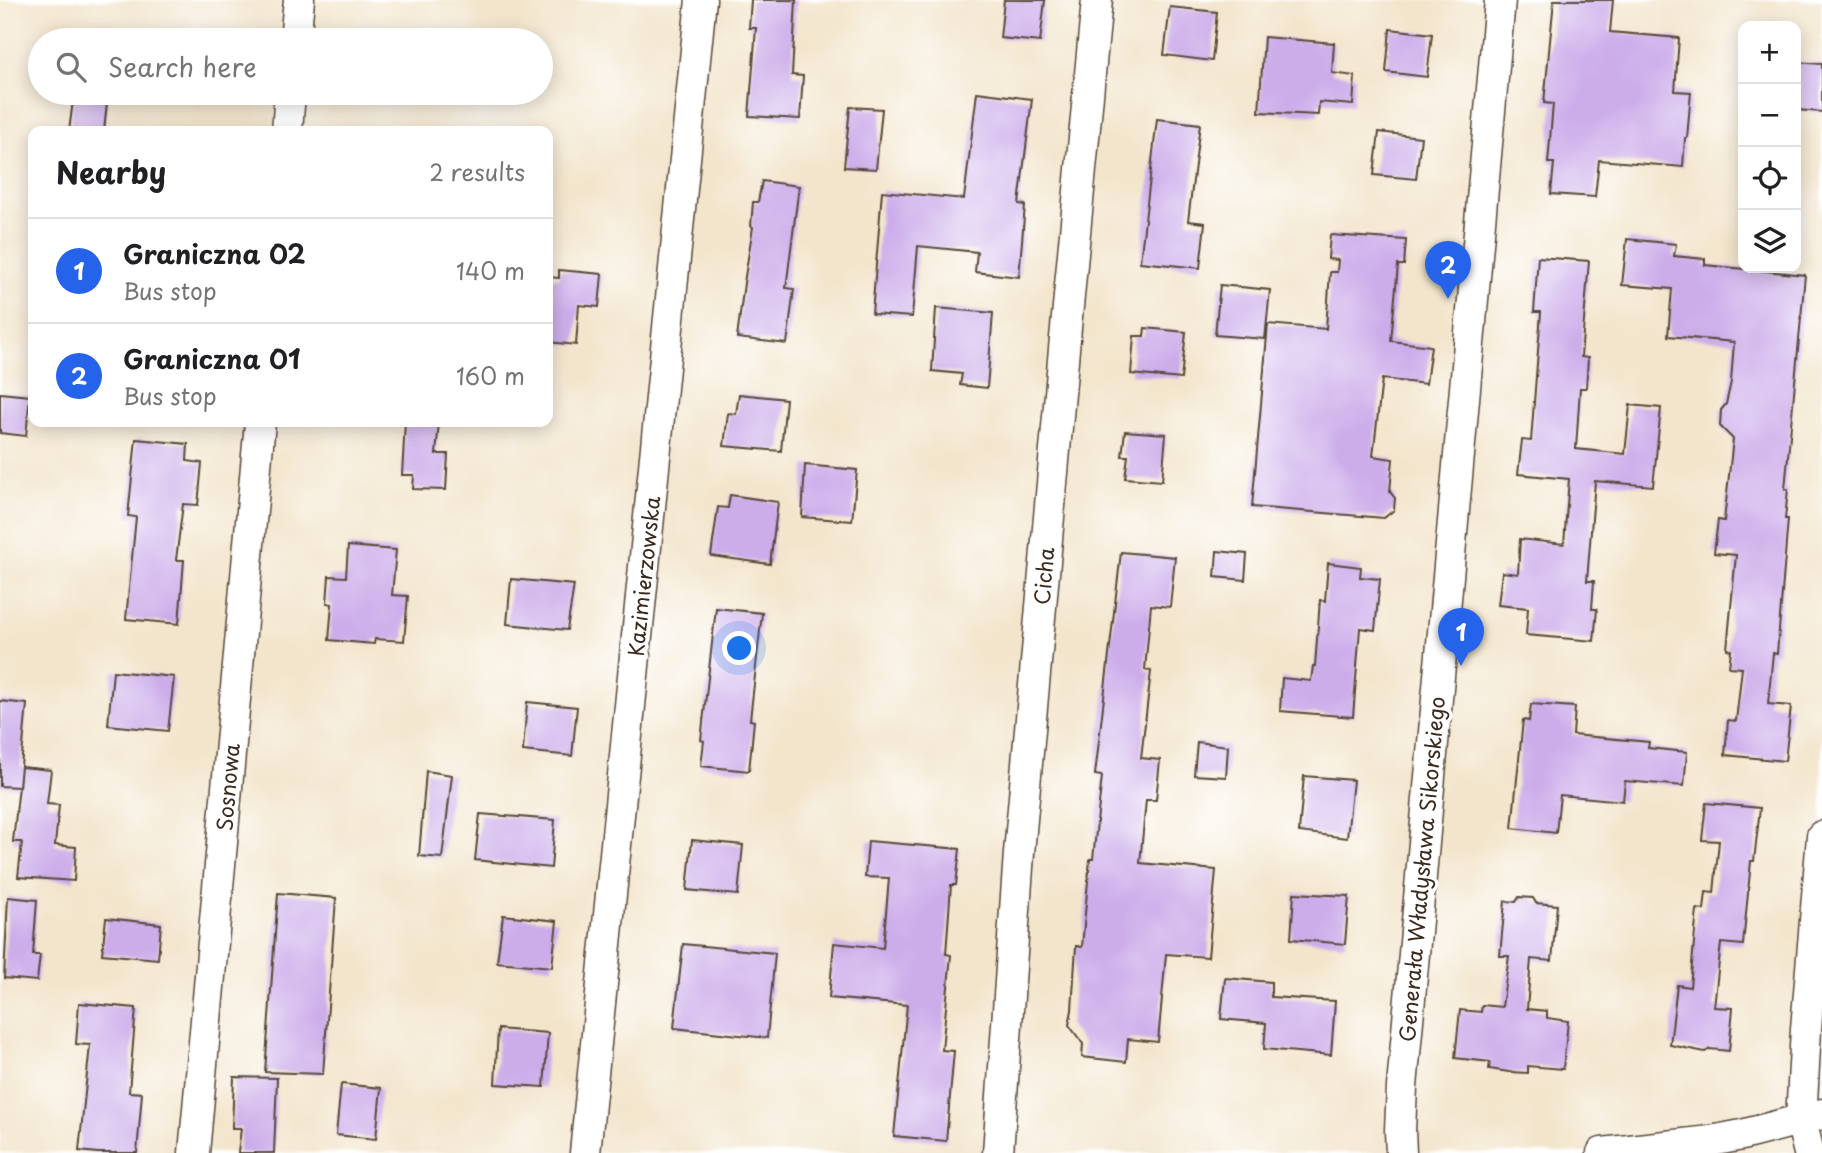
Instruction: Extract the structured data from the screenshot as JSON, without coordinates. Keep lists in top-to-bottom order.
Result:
{
  "streets": {
    "street": [
      "Kazimierzowska",
      "Cicha",
      "Sosnowa",
      "Generała Władysława Sikorskiego"
    ]
  },
  "page": {
    "map_buttons": ["+", "−"],
    "search": "Search here",
    "heading": ["Nearby", "2 results"],
    "list": [
      {
        "mark": "1",
        "name": "Graniczna 02",
        "note": "Bus stop",
        "value": "140 m"
      },
      {
        "mark": "2",
        "name": "Graniczna 01",
        "note": "Bus stop",
        "value": "160 m"
      }
    ],
    "pins": ["2", "1"]
  }
}
